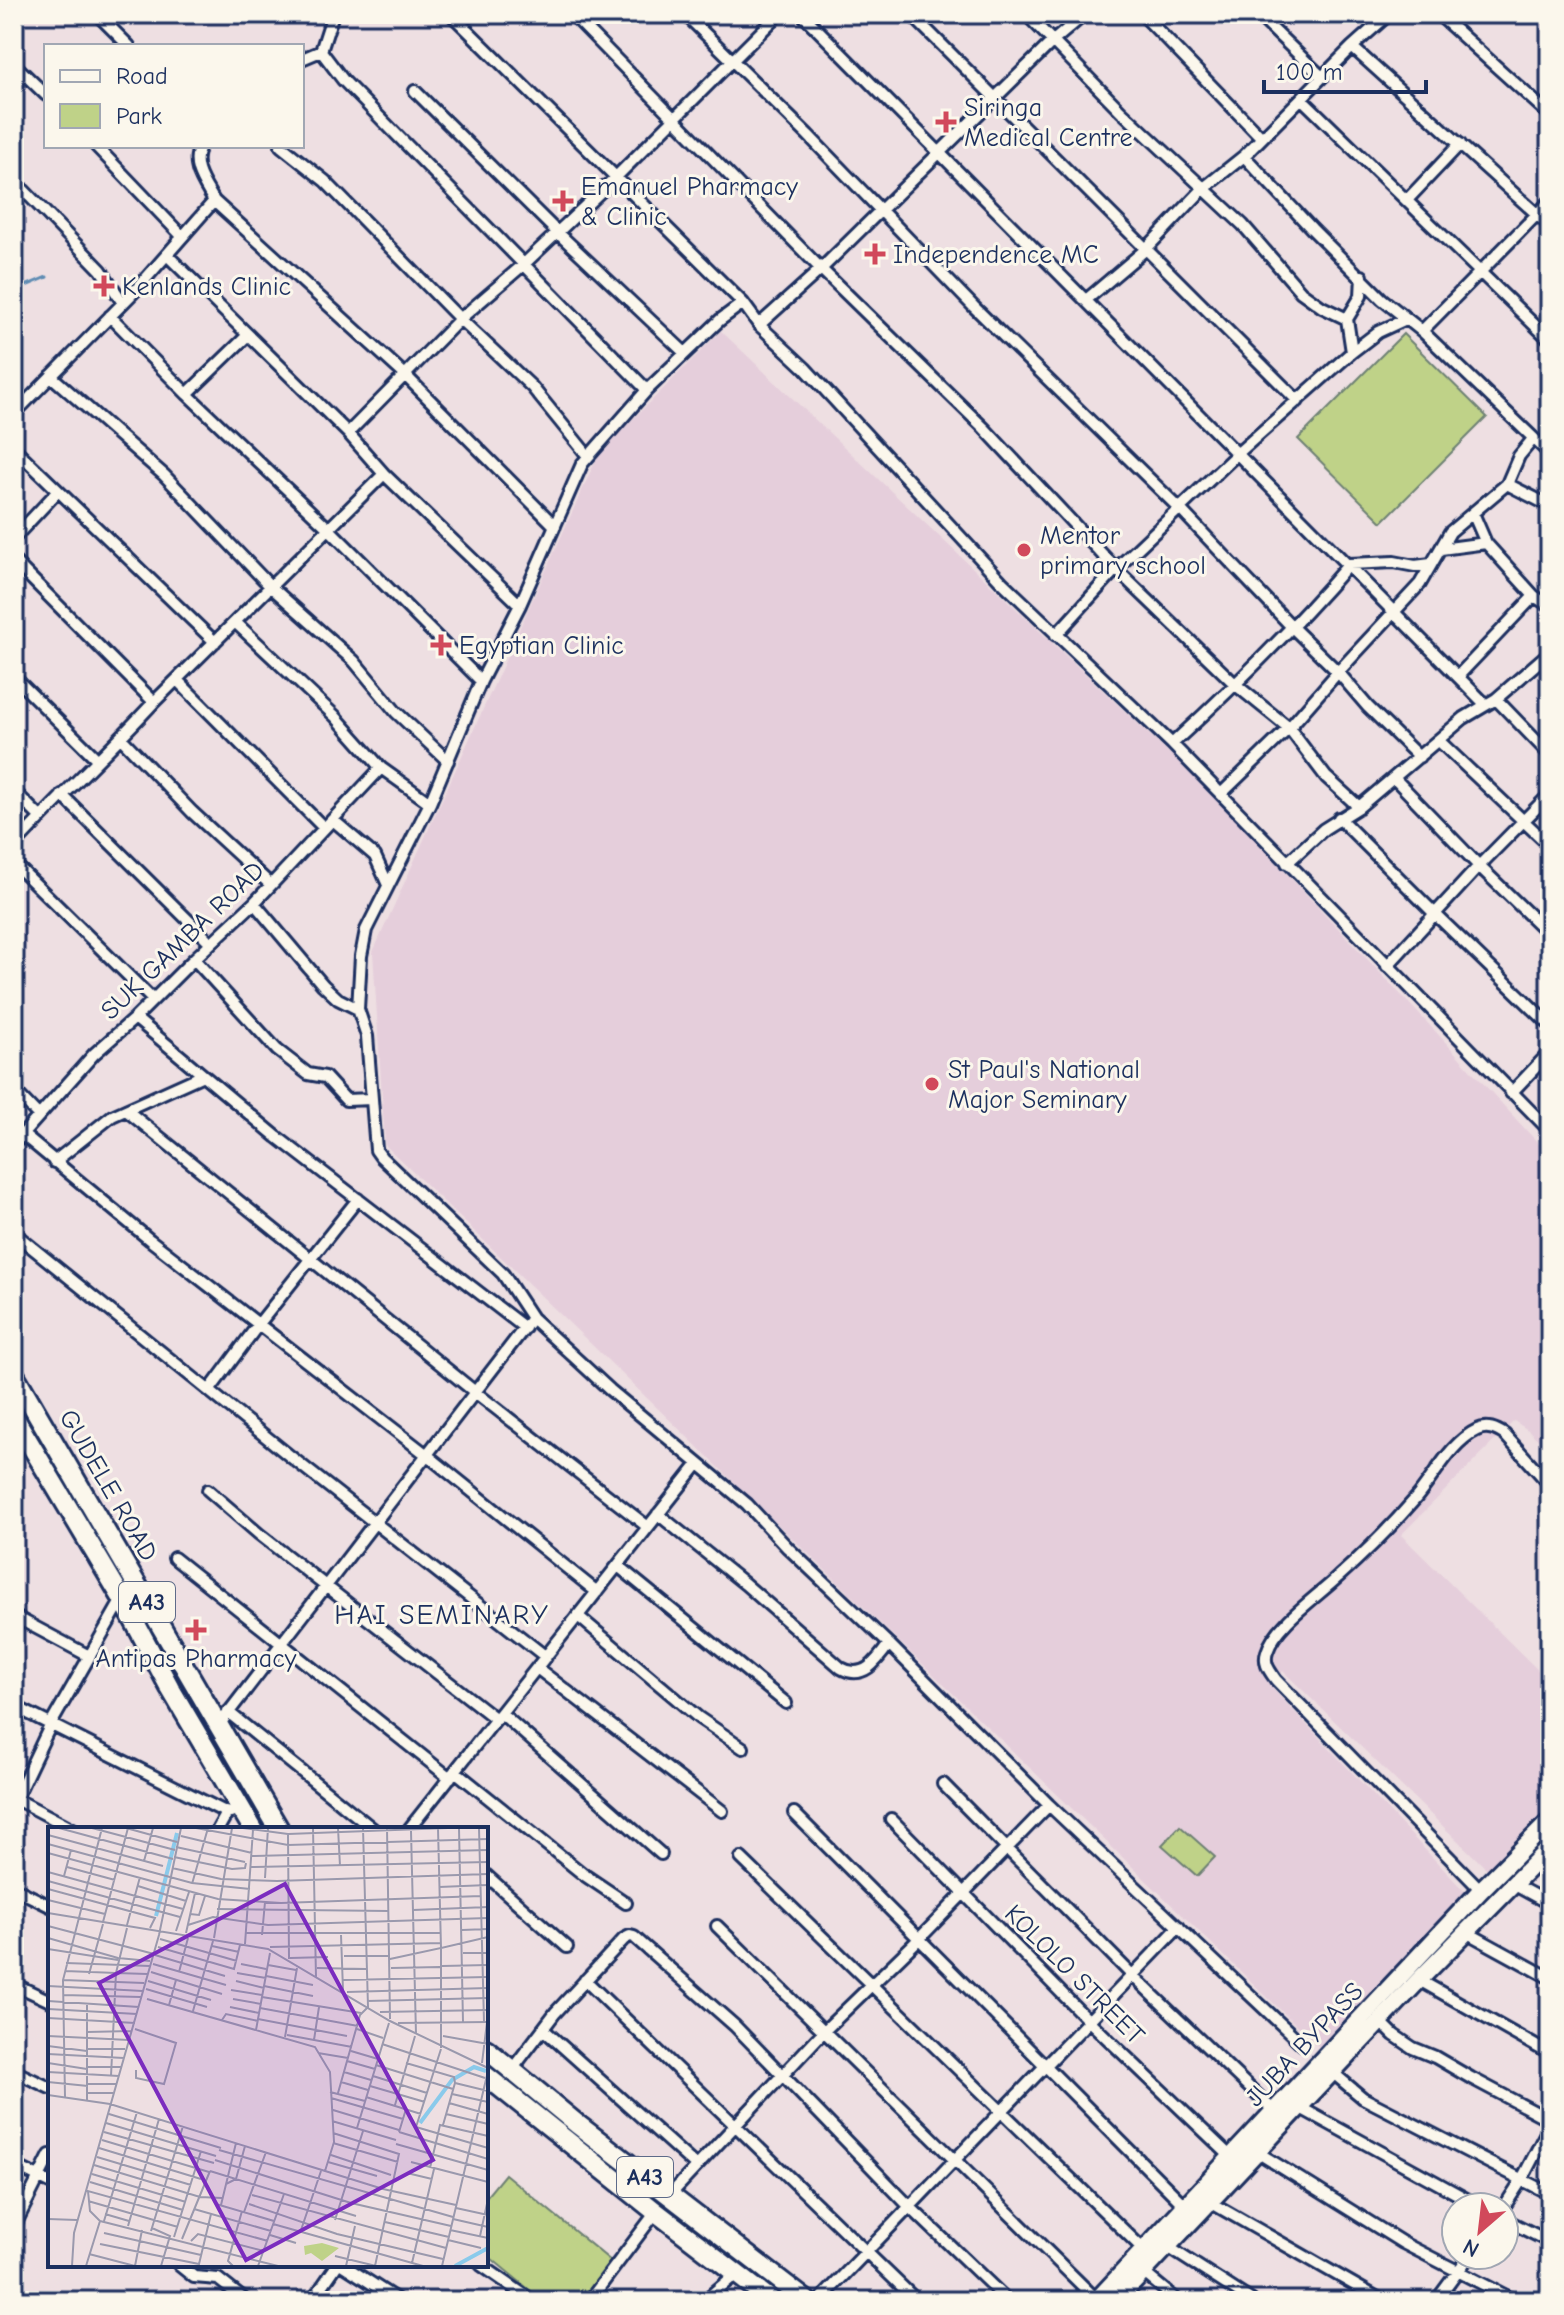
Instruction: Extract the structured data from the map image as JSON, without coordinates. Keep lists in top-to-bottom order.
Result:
{
  "streets": {
    "highway": ["GUDELE ROAD", "A43"],
    "main road": ["JUBA BYPASS"],
    "street": ["SUK GAMBA ROAD", "KOLOLO STREET"]
  },
  "crossings": [
    ["KOLOLO STREET", "JUBA BYPASS"]
  ],
  "districts": ["HAI SEMINARY"],
  "places": {
    "health": [
      "Siringa Medical Centre",
      "Emanuel Pharmacy & Clinic",
      "Independence MC",
      "Kenlands Clinic",
      "Egyptian Clinic",
      "Antipas Pharmacy"
    ],
    "other": ["Mentor primary school", "St Paul's National Major Seminary"]
  },
  "legend": ["Road", "Park"],
  "scale_bar": "100 m",
  "north": "bottom left"
}
